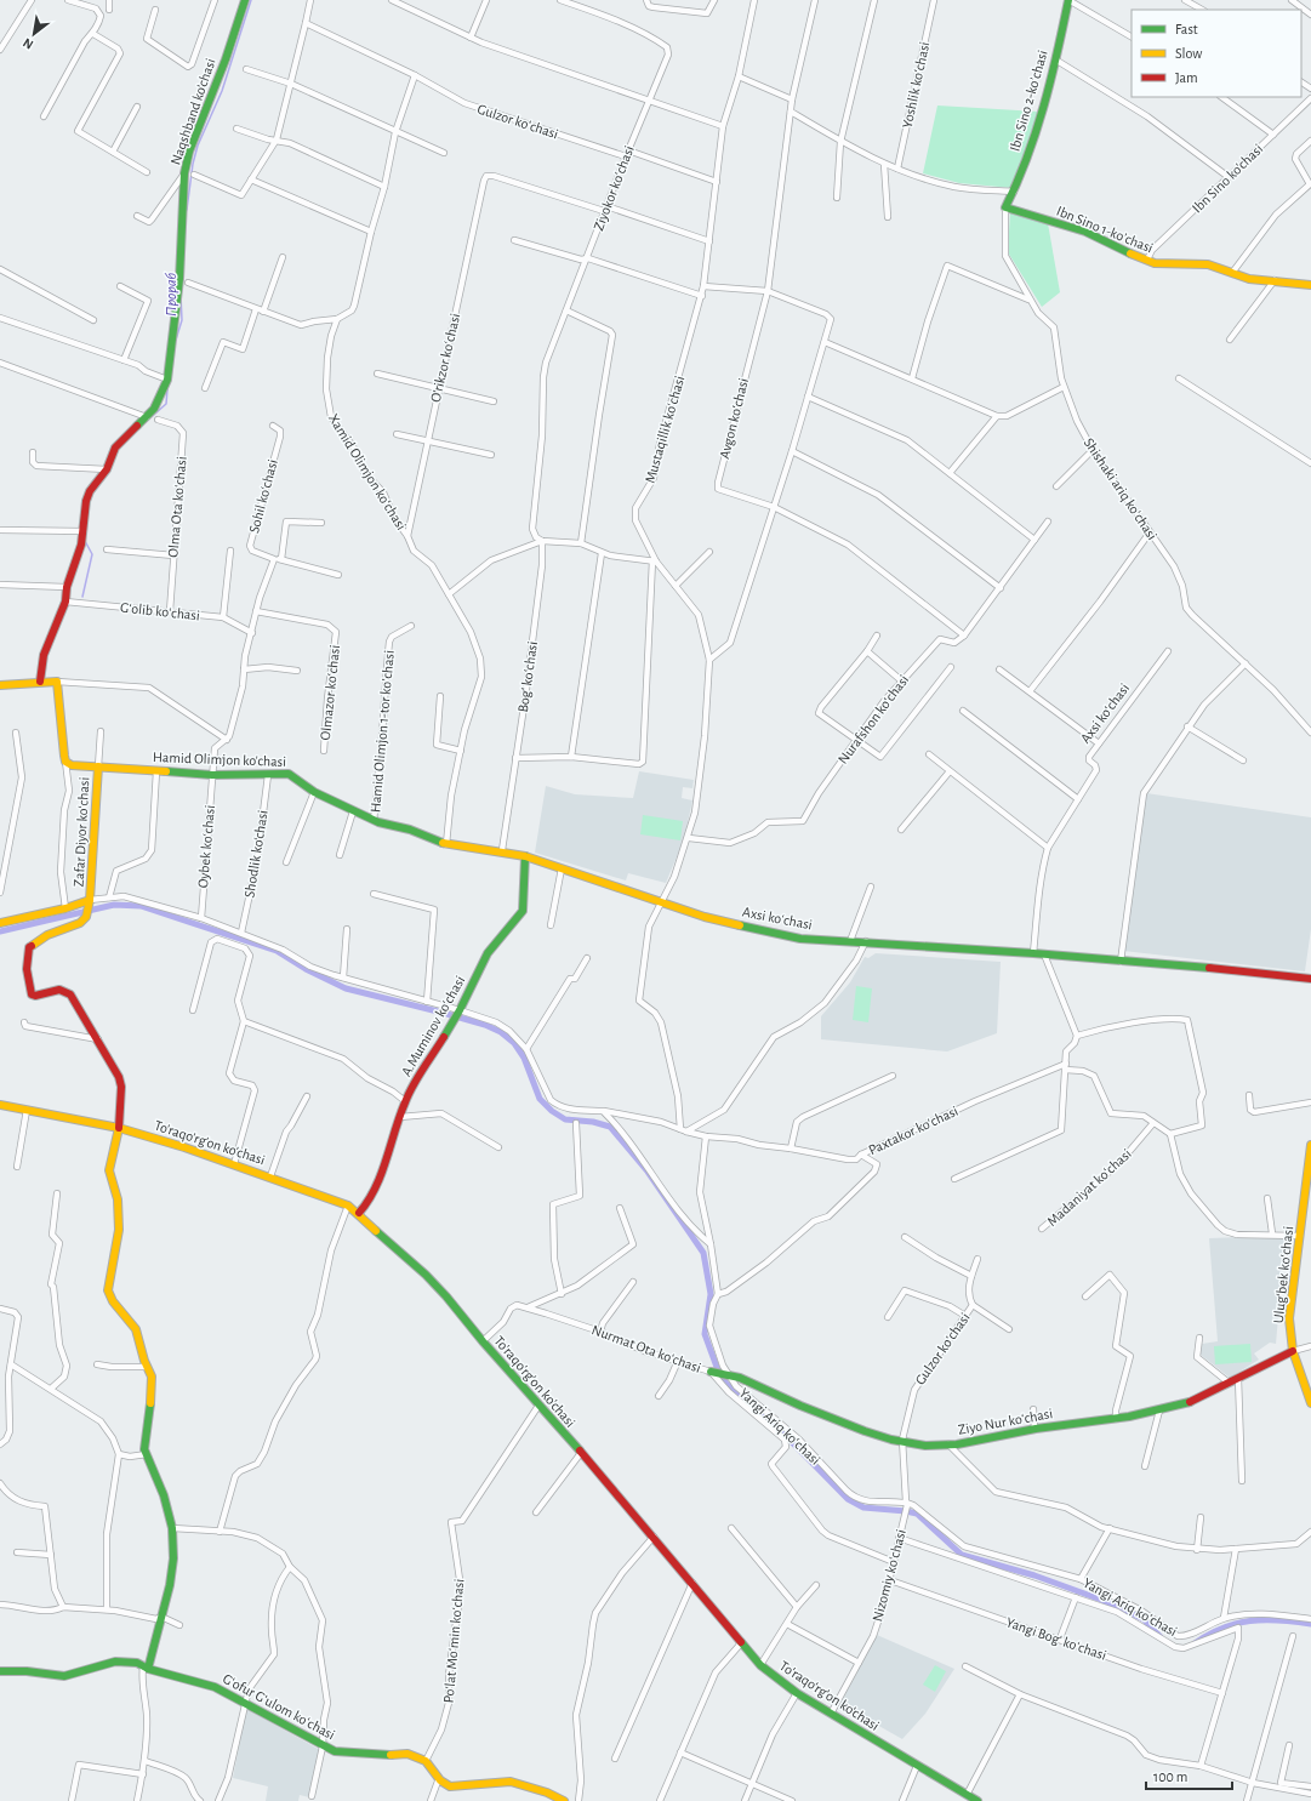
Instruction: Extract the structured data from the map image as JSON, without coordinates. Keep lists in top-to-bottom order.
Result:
{
  "streets": {
    "street": [
      "Yoshlik koʻchasi",
      "Ibn Sino 2-koʼchasi",
      "Naqshband ko'chasi",
      "Gulzor koʻchasi",
      "Ibn Sino ko'chasi",
      "Ziyokor koʻchasi",
      "Ibn Sino 1-koʼchasi",
      "O'rikzor koʻchasi",
      "Avgon koʻchasi",
      "Mustaqillik koʻchasi",
      "Xamid Olimjon koʻchasi",
      "Shishaki ariq koʻchasi",
      "Sohil koʻchasi",
      "Olma Ota koʻchasi",
      "Gʻolib koʻchasi",
      "Bogʻ koʻchasi",
      "Olmazor koʻchasi",
      "Axsi koʻchasi",
      "Nurafshon koʻchasi",
      "Hamid Olimjon 1-tor koʼchasi",
      "Hamid Olimjon ko'chasi",
      "Zafar Diyor koʻchasi",
      "Oybek koʻchasi",
      "Shodlik ko‘chasi",
      "A.Muminov koʻchasi",
      "Paxtakor koʻchasi",
      "To'raqo'rg'on ko'chasi",
      "Madaniyat koʻchasi",
      "Ulugʻbek koʻchasi",
      "Nurmat Ota koʻchasi",
      "Ziyo Nur koʻchasi",
      "Yangi Ariq koʻchasi",
      "Nizomiy koʻchasi",
      "Yangi Bogʻ koʻchasi",
      "Poʻlat Moʻmin koʻchasi",
      "Gʻofur Gʻulom koʻchasi"
    ]
  },
  "crossings": [
    ["Ibn Sino 2-koʼchasi", "Ibn Sino 1-koʼchasi"],
    ["Ibn Sino 2-koʼchasi", "Shishaki ariq koʻchasi"],
    ["Naqshband ko'chasi", "Gʻolib koʻchasi"],
    ["Gulzor koʻchasi", "Ziyokor koʻchasi"],
    ["Gulzor koʻchasi", "Mustaqillik koʻchasi"],
    ["Gulzor koʻchasi", "Ziyo Nur koʻchasi"],
    ["Gulzor koʻchasi", "Yangi Ariq koʻchasi"],
    ["Gulzor koʻchasi", "Nizomiy koʻchasi"],
    ["Ibn Sino ko'chasi", "Ibn Sino 1-koʼchasi"],
    ["Ziyokor koʻchasi", "O'rikzor koʻchasi"],
    ["Ziyokor koʻchasi", "Bogʻ koʻchasi"],
    ["Ibn Sino 1-koʼchasi", "Shishaki ariq koʻchasi"],
    ["O'rikzor koʻchasi", "Xamid Olimjon koʻchasi"],
    ["Avgon koʻchasi", "Nurafshon koʻchasi"],
    ["Mustaqillik koʻchasi", "Axsi koʻchasi"],
    ["Mustaqillik koʻchasi", "Nurafshon koʻchasi"],
    ["Xamid Olimjon koʻchasi", "Hamid Olimjon ko'chasi"],
    ["Olma Ota koʻchasi", "Gʻolib koʻchasi"],
    ["Gʻolib koʻchasi", "Oybek koʻchasi"],
    ["Bogʻ koʻchasi", "Hamid Olimjon ko'chasi"],
    ["Olmazor koʻchasi", "Oybek koʻchasi"],
    ["Axsi koʻchasi", "Hamid Olimjon ko'chasi"],
    ["Axsi koʻchasi", "A.Muminov koʻchasi"],
    ["Hamid Olimjon 1-tor koʼchasi", "Hamid Olimjon ko'chasi"],
    ["Hamid Olimjon ko'chasi", "Zafar Diyor koʻchasi"],
    ["Hamid Olimjon ko'chasi", "Oybek koʻchasi"],
    ["Hamid Olimjon ko'chasi", "Shodlik ko‘chasi"],
    ["Hamid Olimjon ko'chasi", "A.Muminov koʻchasi"],
    ["A.Muminov koʻchasi", "To'raqo'rg'on ko'chasi"],
    ["Paxtakor koʻchasi", "Yangi Ariq koʻchasi"],
    ["To'raqo'rg'on ko'chasi", "Nizomiy koʻchasi"],
    ["To'raqo'rg'on ko'chasi", "Poʻlat Moʻmin koʻchasi"],
    ["Ulugʻbek koʻchasi", "Ziyo Nur koʻchasi"],
    ["Nurmat Ota koʻchasi", "Nizomiy koʻchasi"],
    ["Ziyo Nur koʻchasi", "Yangi Ariq koʻchasi"],
    ["Yangi Ariq koʻchasi", "Nizomiy koʻchasi"],
    ["Nizomiy koʻchasi", "Yangi Bogʻ koʻchasi"],
    ["Poʻlat Moʻmin koʻchasi", "Gʻofur Gʻulom koʻchasi"]
  ],
  "water": ["Прораб"],
  "legend": ["Fast", "Slow", "Jam"],
  "scale_bar": "100 m",
  "north": "bottom left"
}
